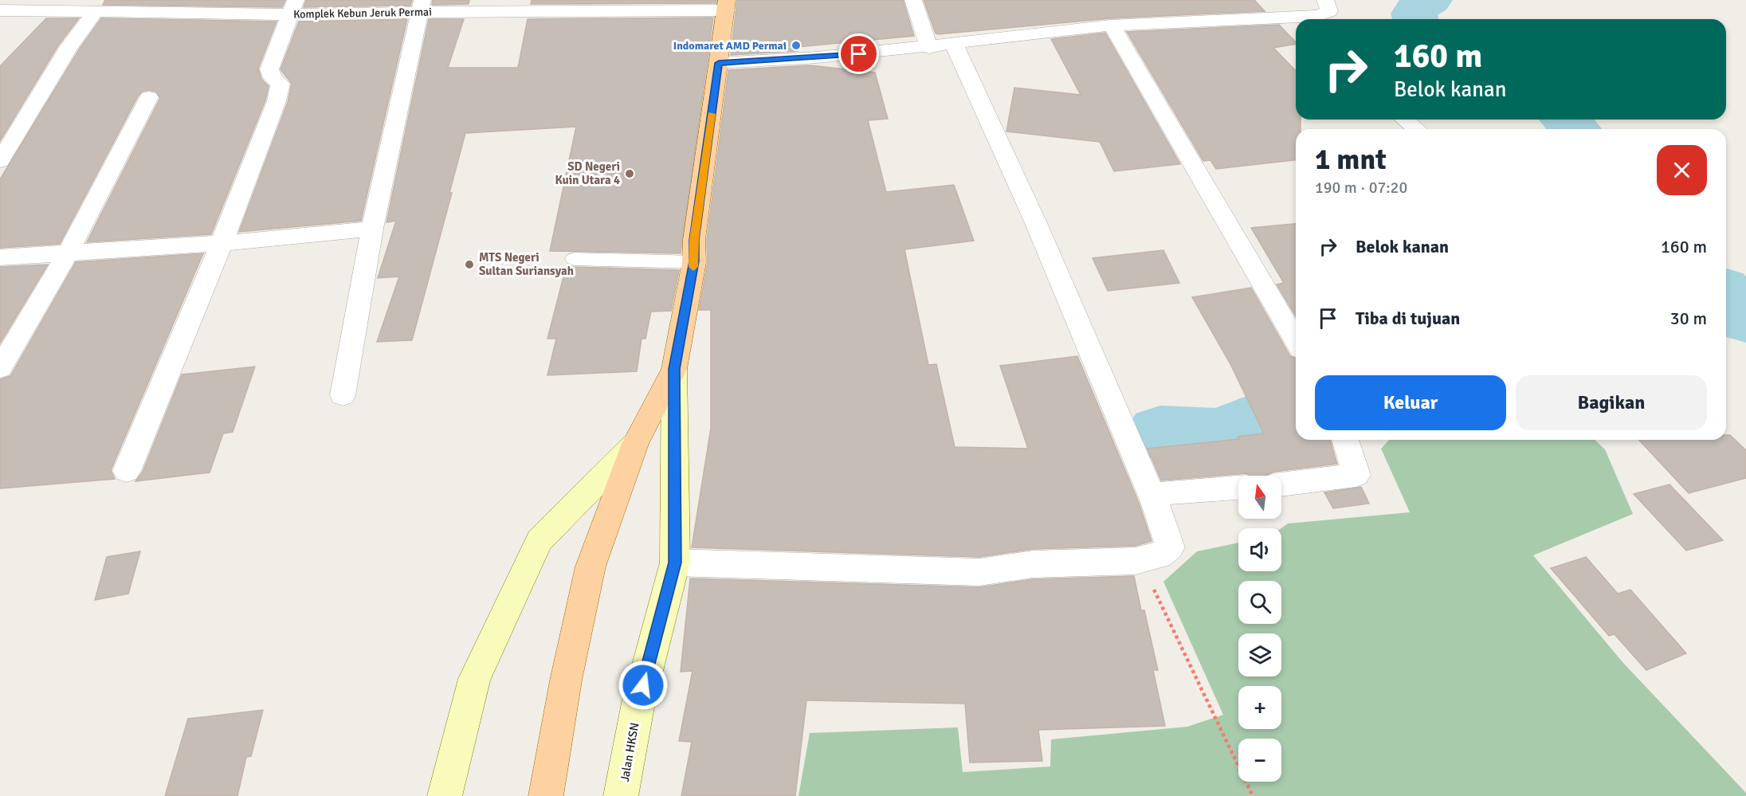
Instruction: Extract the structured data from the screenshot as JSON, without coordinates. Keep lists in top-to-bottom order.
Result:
{
  "streets": {
    "main road": ["Jalan HKSN"],
    "street": ["Komplek Kebun Jeruk Permai"]
  },
  "crossings": [
    ["Komplek Kebun Jeruk Permai", "Jalan HKSN"]
  ],
  "places": ["Indomaret AMD Permai", "SD Negeri Kuin Utara 4", "MTS Negeri Sultan Suriansyah"],
  "north": "top",
  "page": {
    "turn": ["160 m", "Belok kanan"],
    "heading": ["1 mnt", "190 m · 07:20"],
    "list": [
      {
        "name": "Belok kanan",
        "value": "160 m"
      },
      {
        "name": "Tiba di tujuan",
        "value": "30 m"
      }
    ],
    "buttons": ["Keluar", "Bagikan"],
    "map_buttons": ["+", "−"]
  }
}
